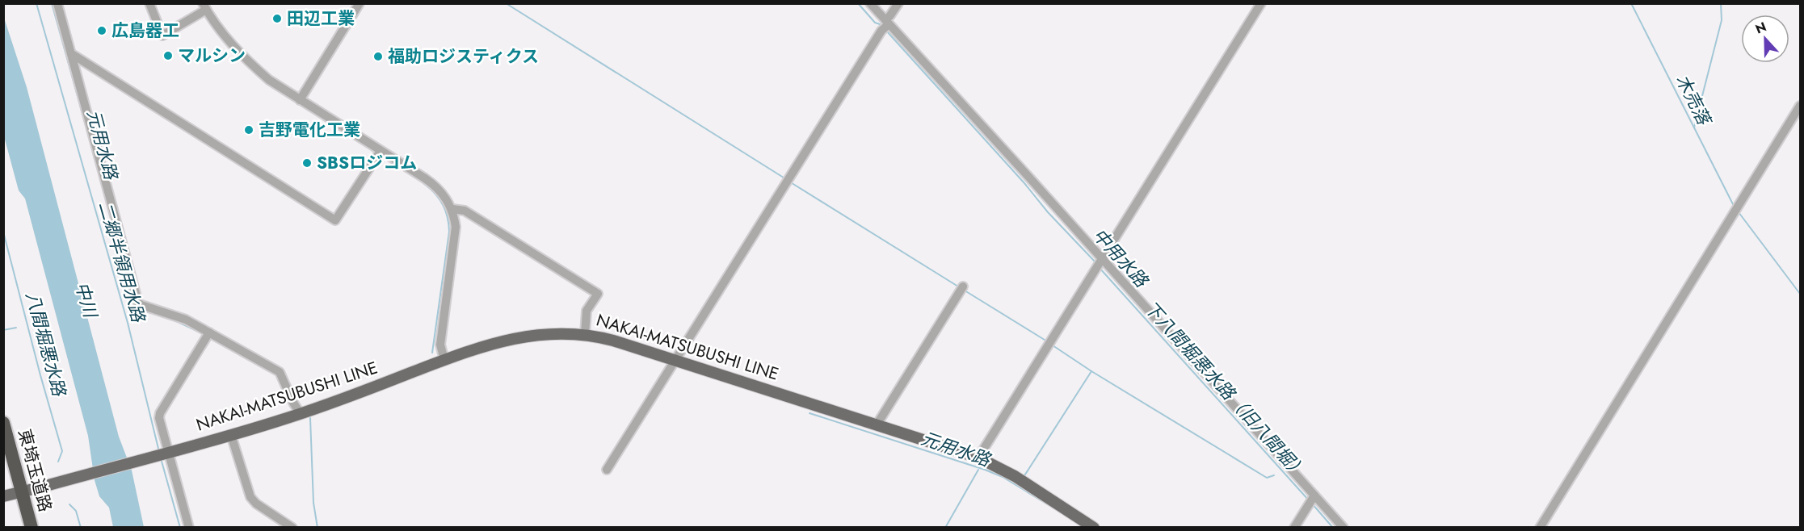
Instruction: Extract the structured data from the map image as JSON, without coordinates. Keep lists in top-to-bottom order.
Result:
{
  "streets": {
    "highway": ["東埼玉道路"],
    "main road": ["NAKAI-MATSUBUSHI LINE"]
  },
  "crossings": [
    ["NAKAI-MATSUBUSHI LINE", "東埼玉道路"]
  ],
  "water": [
    "木売落",
    "元用水路",
    "中用水路",
    "二郷半領用水路",
    "中川",
    "八間堀悪水路",
    "下八間堀悪水路（旧八間堀）"
  ],
  "places": [
    "田辺工業",
    "広島器工",
    "マルシン",
    "福助ロジスティクス",
    "吉野電化工業",
    "SBSロジコム"
  ],
  "north": "top"
}
